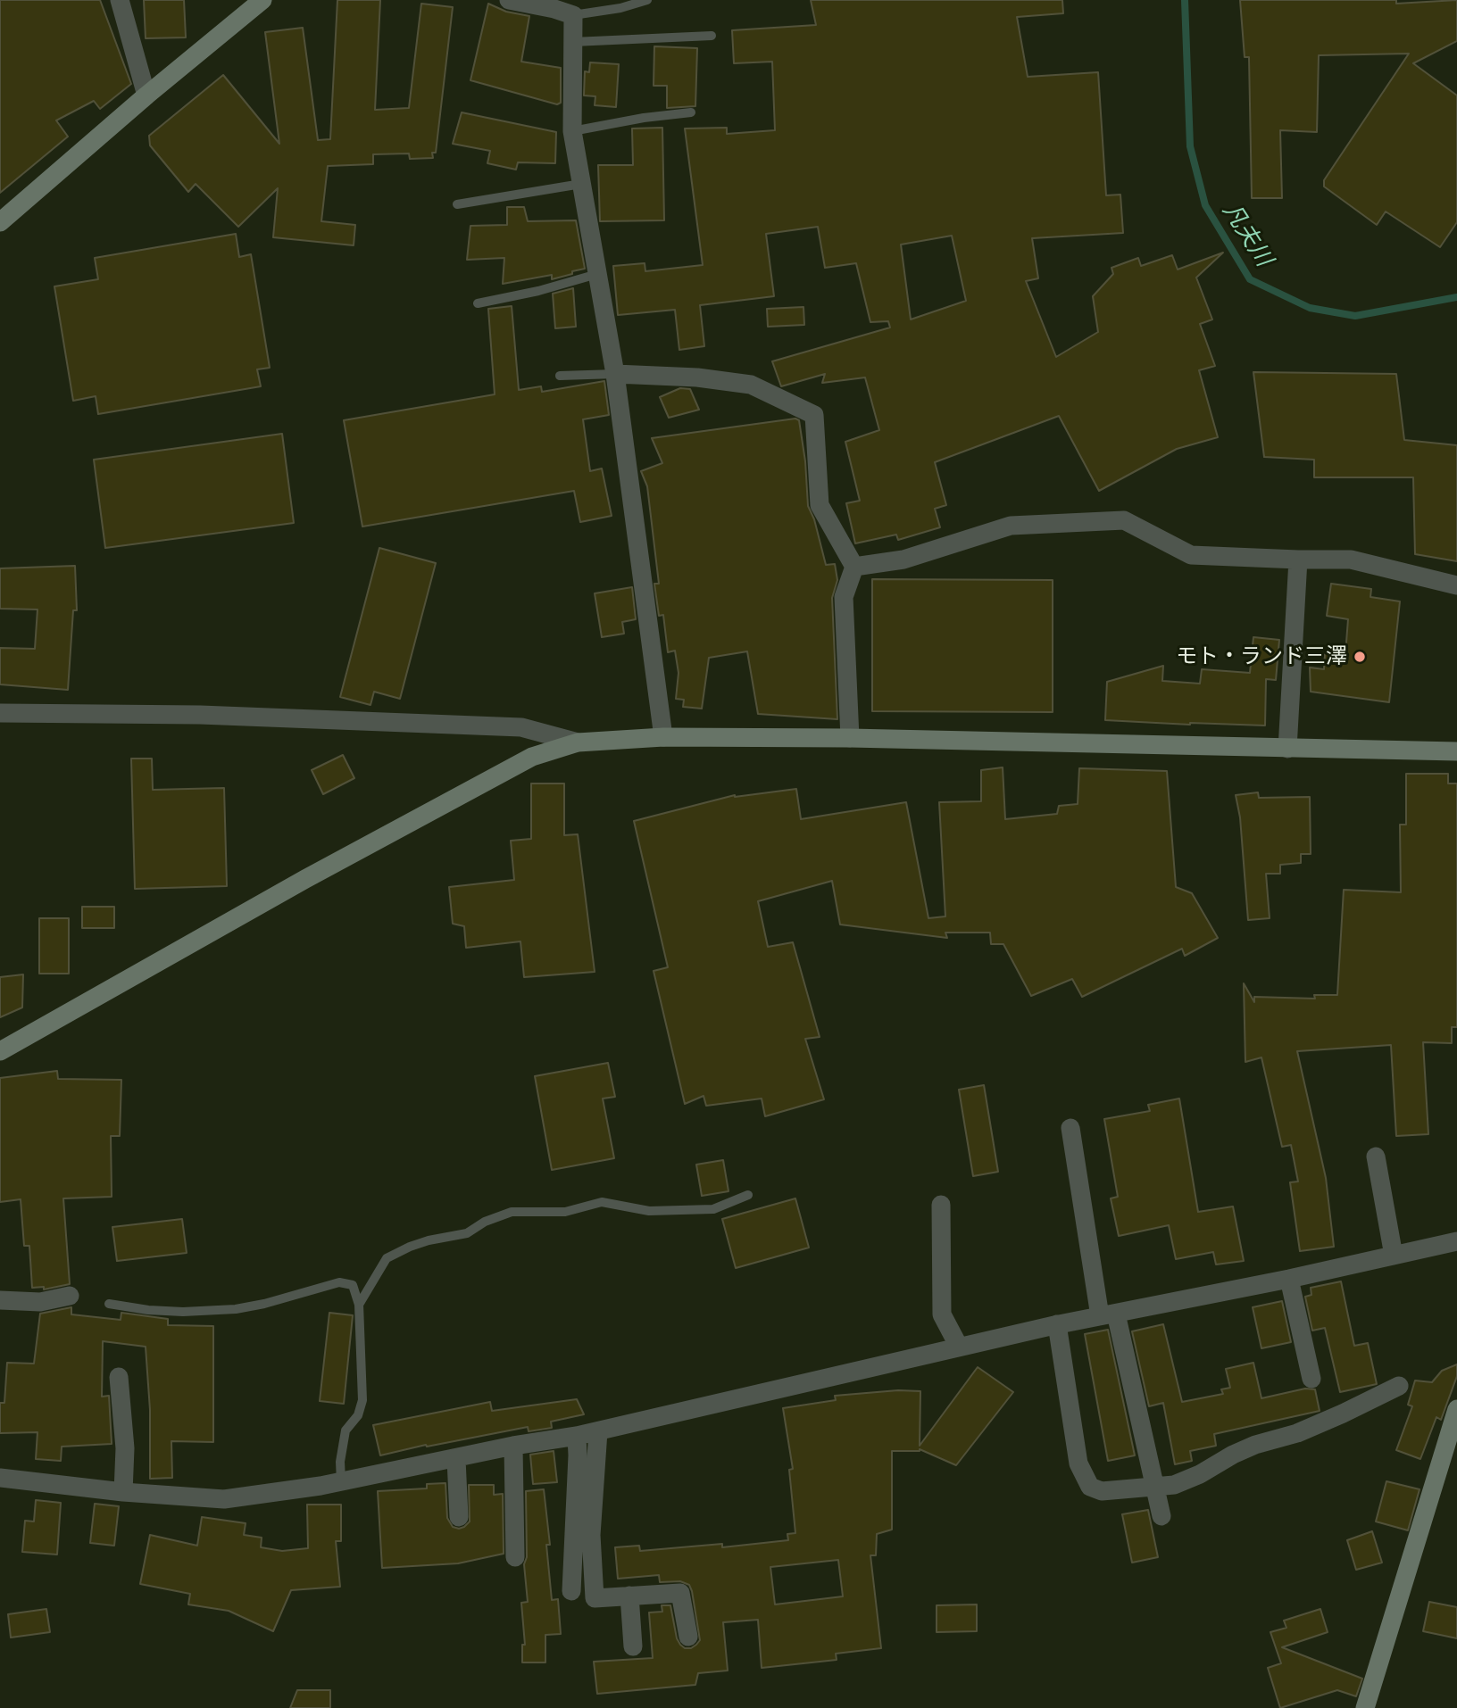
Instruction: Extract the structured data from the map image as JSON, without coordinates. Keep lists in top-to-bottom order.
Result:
{
  "water": ["凡夫川"],
  "places": ["モト・ランド三澤"]
}
